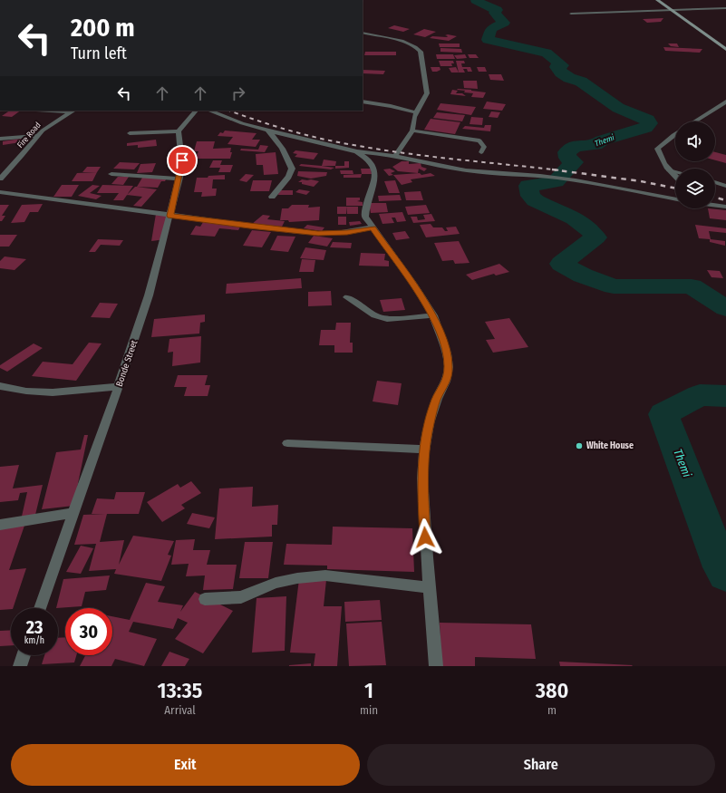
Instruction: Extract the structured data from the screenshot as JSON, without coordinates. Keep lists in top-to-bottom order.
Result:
{
  "streets": {
    "street": ["Fire Road", "Bonde Street"]
  },
  "water": ["Themi"],
  "places": ["White House"],
  "page": {
    "turn": ["200 m", "Turn left"],
    "speed": "23 km/h",
    "limit": "30",
    "eta": [
      "13:35",
      "Arrival",
      "1",
      "min",
      "380",
      "m"
    ],
    "buttons": ["Exit", "Share"]
  }
}
